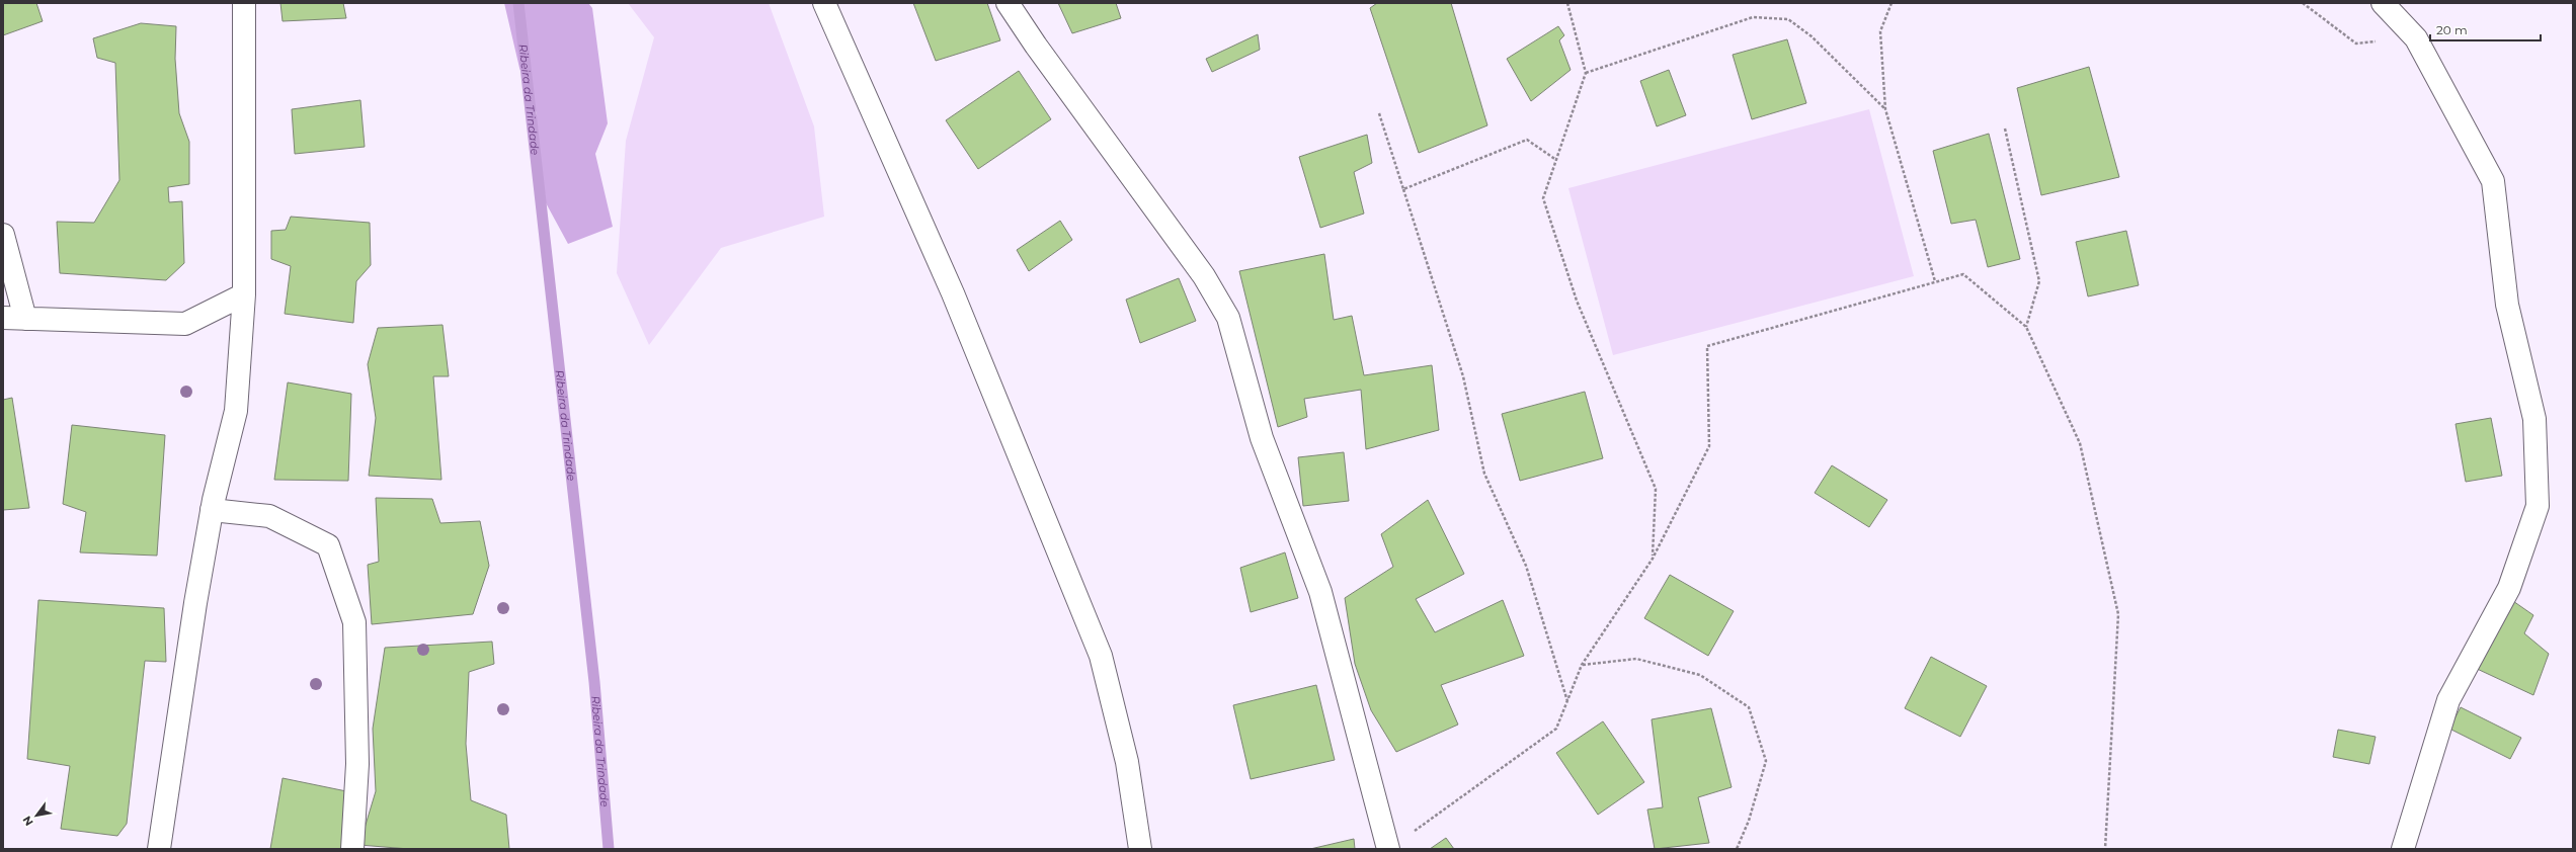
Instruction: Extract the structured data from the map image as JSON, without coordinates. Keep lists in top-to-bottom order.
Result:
{
  "water": ["Ribeira da Trindade"],
  "scale_bar": "20 m",
  "north": "bottom left"
}
